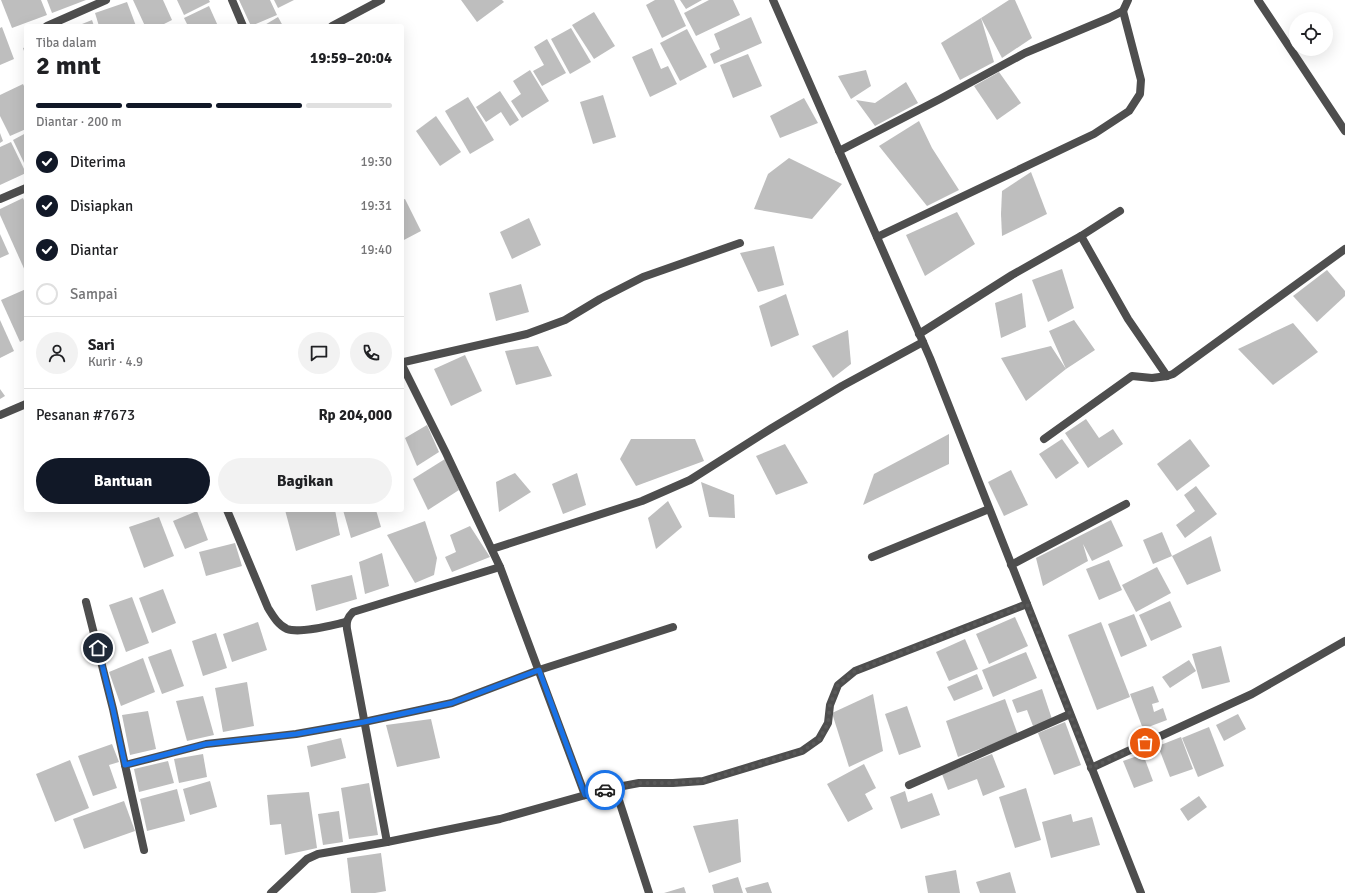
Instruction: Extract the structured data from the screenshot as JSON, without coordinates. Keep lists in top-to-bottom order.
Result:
{
  "page": {
    "heading": ["2 mnt", "Tiba dalam", "19:59–20:04"],
    "panel": [
      "Sari",
      "Kurir · 4.9",
      "Pesanan #7673",
      "Rp 204,000"
    ],
    "bar": "Diantar · 200 m",
    "list": [
      ["Diterima", "19:30"],
      ["Disiapkan", "19:31"],
      ["Diantar", "19:40"],
      "Sampai"
    ],
    "buttons": ["Bantuan", "Bagikan"]
  }
}
